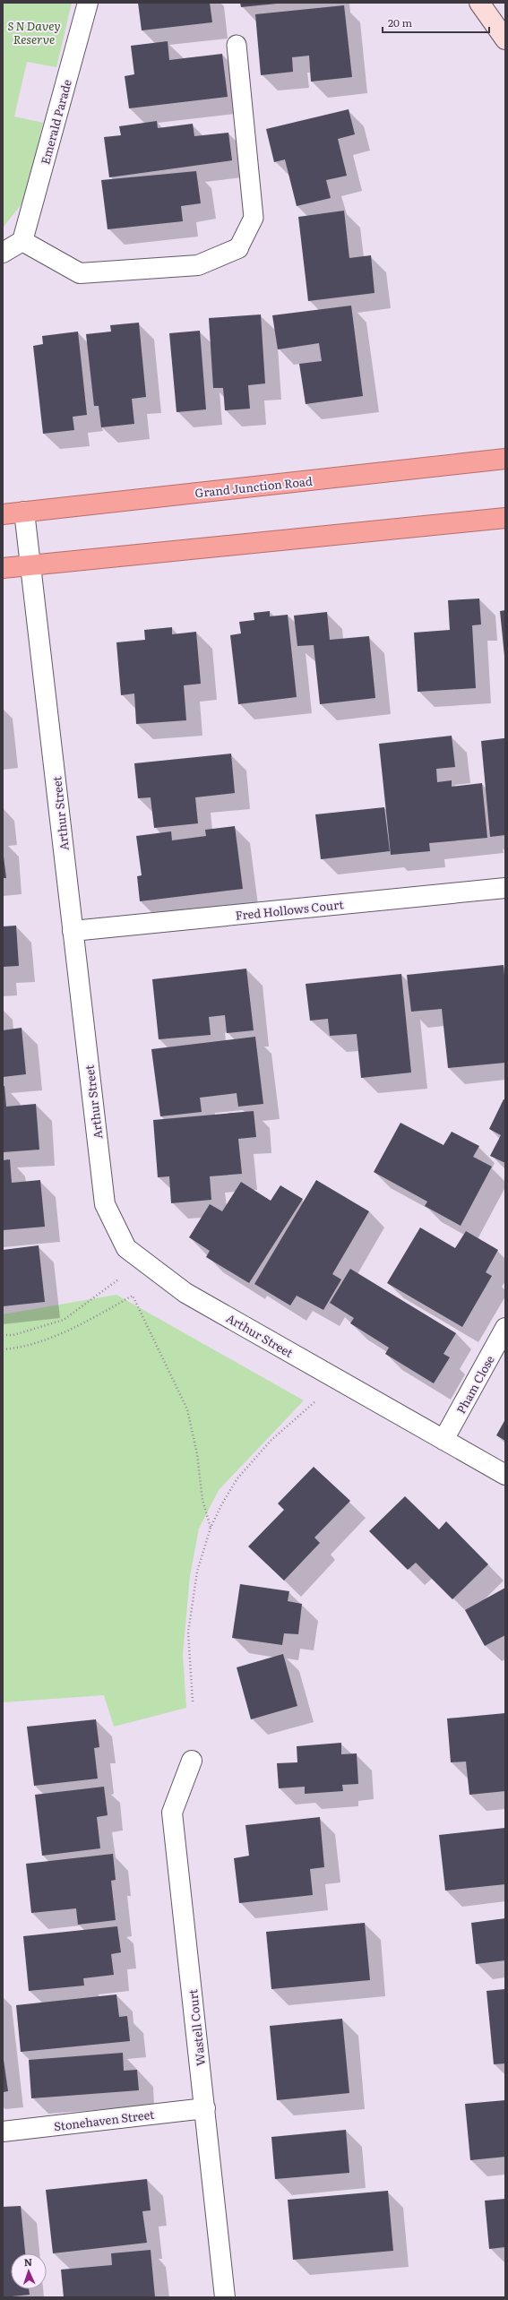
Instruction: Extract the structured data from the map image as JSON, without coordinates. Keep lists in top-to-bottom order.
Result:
{
  "streets": {
    "highway": ["Grand Junction Road"],
    "street": [
      "Emerald Parade",
      "Arthur Street",
      "Fred Hollows Court",
      "Pham Close",
      "Wastell Court",
      "Stonehaven Street"
    ]
  },
  "crossings": [
    ["Grand Junction Road", "Arthur Street"],
    ["Arthur Street", "Fred Hollows Court"],
    ["Arthur Street", "Pham Close"],
    ["Wastell Court", "Stonehaven Street"]
  ],
  "parks": ["S N Davey Reserve"],
  "scale_bar": "20 m",
  "north": "top"
}
